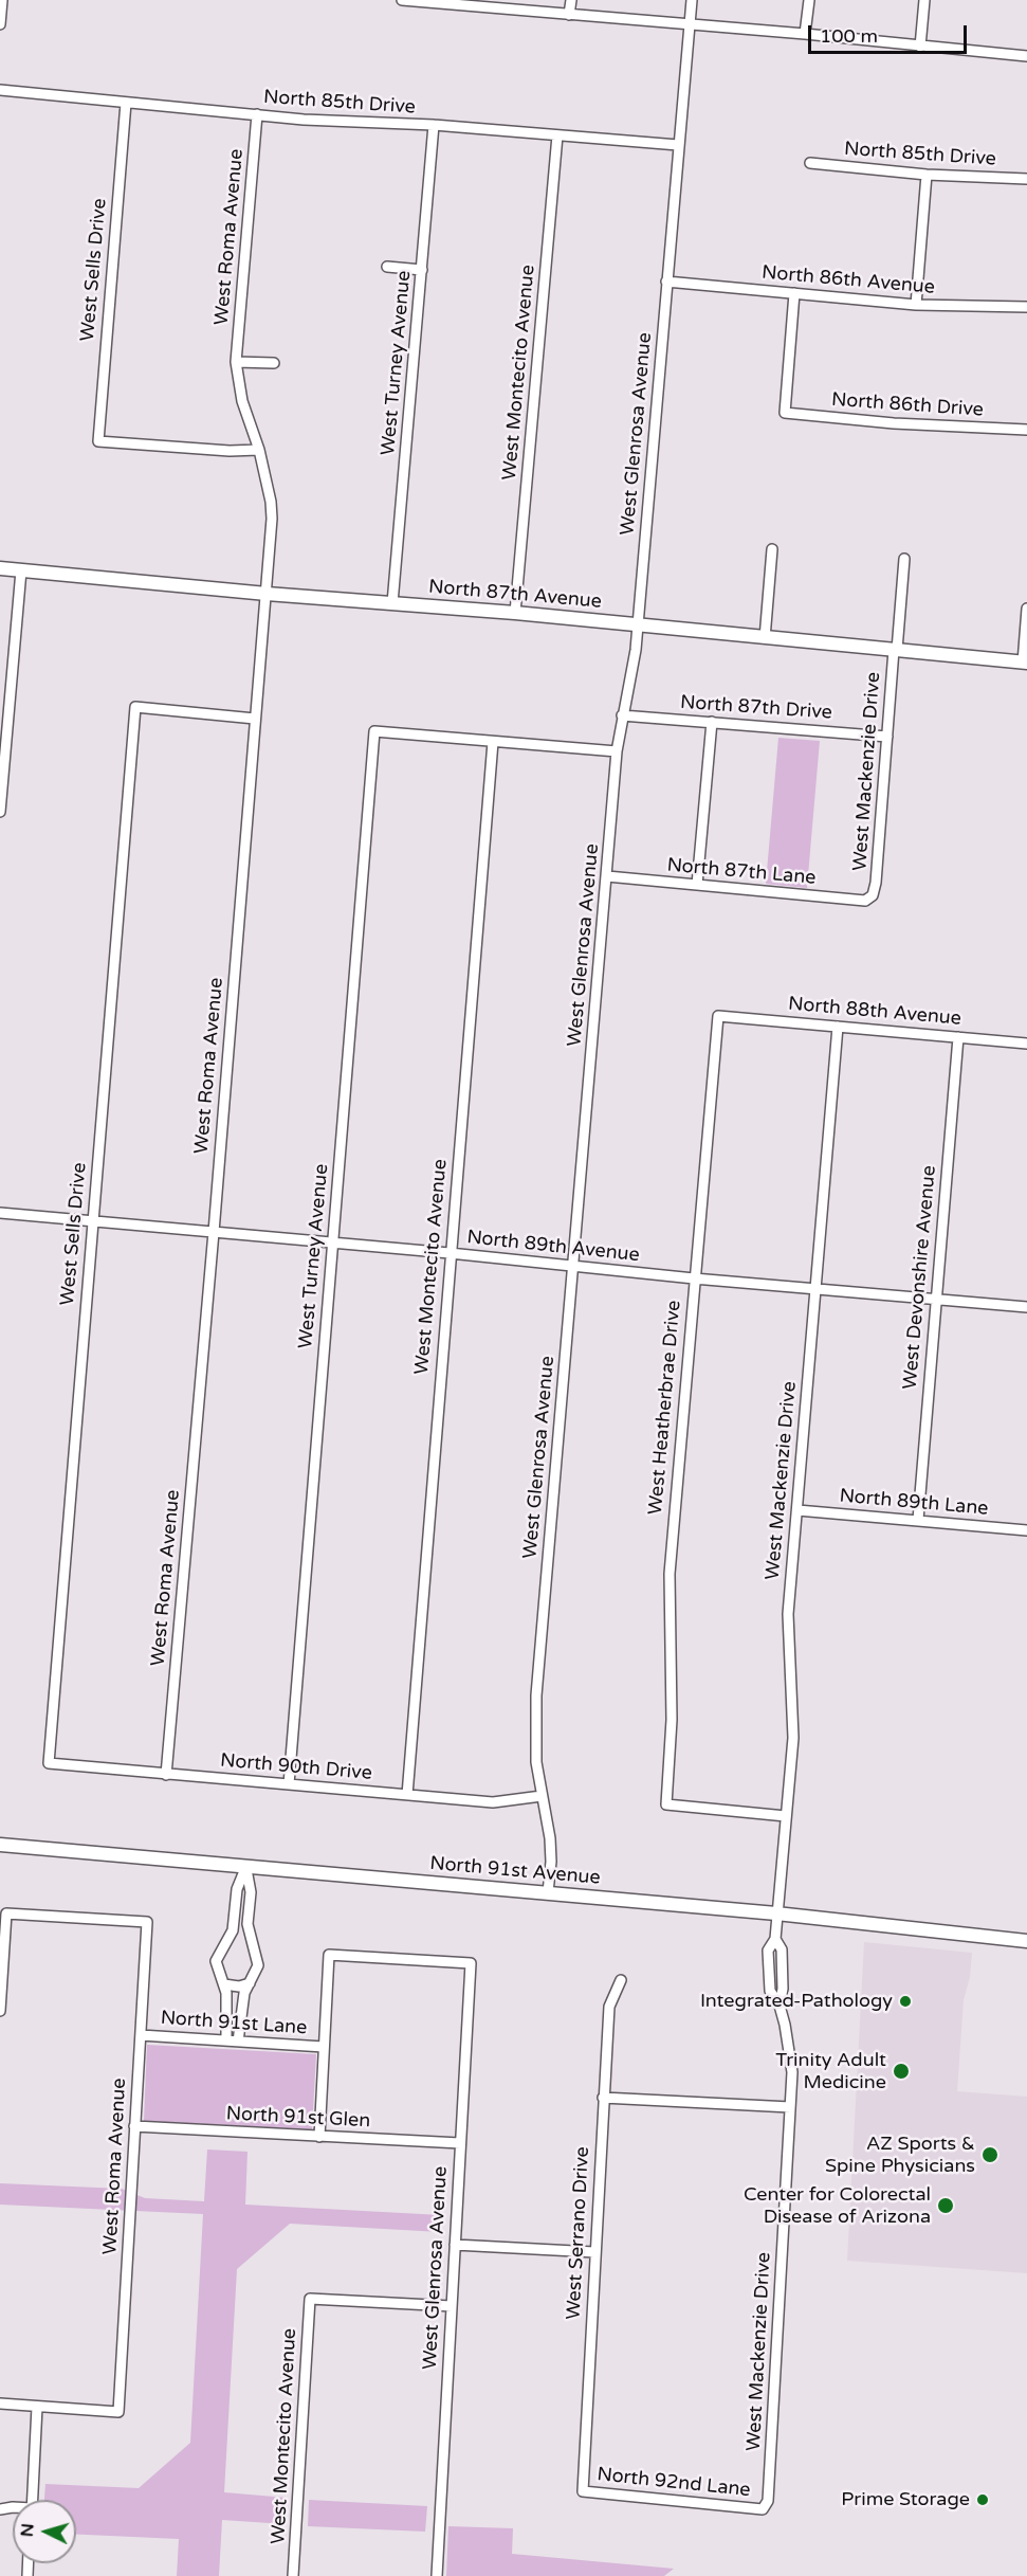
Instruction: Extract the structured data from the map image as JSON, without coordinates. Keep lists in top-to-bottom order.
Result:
{
  "streets": {
    "main road": ["North 87th Avenue", "North 91st Avenue"],
    "street": [
      "North 85th Drive",
      "West Roma Avenue",
      "West Sells Drive",
      "North 86th Avenue",
      "West Turney Avenue",
      "West Montecito Avenue",
      "North 86th Drive",
      "West Glenrosa Avenue",
      "North 87th Drive",
      "West Mackenzie Drive",
      "North 87th Lane",
      "North 88th Avenue",
      "North 89th Avenue",
      "West Devonshire Avenue",
      "West Heatherbrae Drive",
      "North 89th Lane",
      "North 90th Drive",
      "North 91st Lane",
      "North 91st Glen",
      "West Serrano Drive",
      "North 92nd Lane"
    ]
  },
  "crossings": [
    ["North 85th Drive", "West Roma Avenue"],
    ["North 85th Drive", "West Sells Drive"],
    ["North 85th Drive", "West Turney Avenue"],
    ["North 85th Drive", "West Montecito Avenue"],
    ["North 85th Drive", "West Glenrosa Avenue"],
    ["West Roma Avenue", "West Sells Drive"],
    ["West Roma Avenue", "North 87th Avenue"],
    ["West Roma Avenue", "North 89th Avenue"],
    ["West Roma Avenue", "North 90th Drive"],
    ["West Roma Avenue", "North 91st Lane"],
    ["West Roma Avenue", "North 91st Glen"],
    ["West Sells Drive", "North 89th Avenue"],
    ["West Sells Drive", "North 90th Drive"],
    ["North 86th Avenue", "North 86th Drive"],
    ["North 86th Avenue", "West Glenrosa Avenue"],
    ["West Turney Avenue", "West Montecito Avenue"],
    ["West Turney Avenue", "North 87th Avenue"],
    ["West Turney Avenue", "North 89th Avenue"],
    ["West Turney Avenue", "North 90th Drive"],
    ["West Montecito Avenue", "West Glenrosa Avenue"],
    ["West Montecito Avenue", "North 87th Avenue"],
    ["West Montecito Avenue", "North 89th Avenue"],
    ["West Montecito Avenue", "North 90th Drive"],
    ["West Glenrosa Avenue", "North 87th Avenue"],
    ["West Glenrosa Avenue", "North 87th Drive"],
    ["West Glenrosa Avenue", "North 87th Lane"],
    ["West Glenrosa Avenue", "North 89th Avenue"],
    ["West Glenrosa Avenue", "North 90th Drive"],
    ["West Glenrosa Avenue", "North 91st Avenue"],
    ["West Glenrosa Avenue", "North 91st Lane"],
    ["West Glenrosa Avenue", "North 91st Glen"],
    ["North 87th Avenue", "West Mackenzie Drive"],
    ["North 87th Drive", "West Mackenzie Drive"],
    ["West Mackenzie Drive", "North 87th Lane"],
    ["West Mackenzie Drive", "North 88th Avenue"],
    ["West Mackenzie Drive", "North 89th Avenue"],
    ["West Mackenzie Drive", "West Heatherbrae Drive"],
    ["West Mackenzie Drive", "North 89th Lane"],
    ["West Mackenzie Drive", "North 91st Avenue"],
    ["West Mackenzie Drive", "North 92nd Lane"],
    ["North 88th Avenue", "West Devonshire Avenue"],
    ["North 88th Avenue", "West Heatherbrae Drive"],
    ["North 89th Avenue", "West Devonshire Avenue"],
    ["North 89th Avenue", "West Heatherbrae Drive"],
    ["West Devonshire Avenue", "North 89th Lane"],
    ["West Serrano Drive", "North 92nd Lane"]
  ],
  "places": [
    "Integrated-Pathology",
    "Trinity Adult Medicine",
    "AZ Sports & Spine Physicians",
    "Center for Colorectal Disease of Arizona",
    "Prime Storage"
  ],
  "scale_bar": "100 m",
  "north": "left"
}
